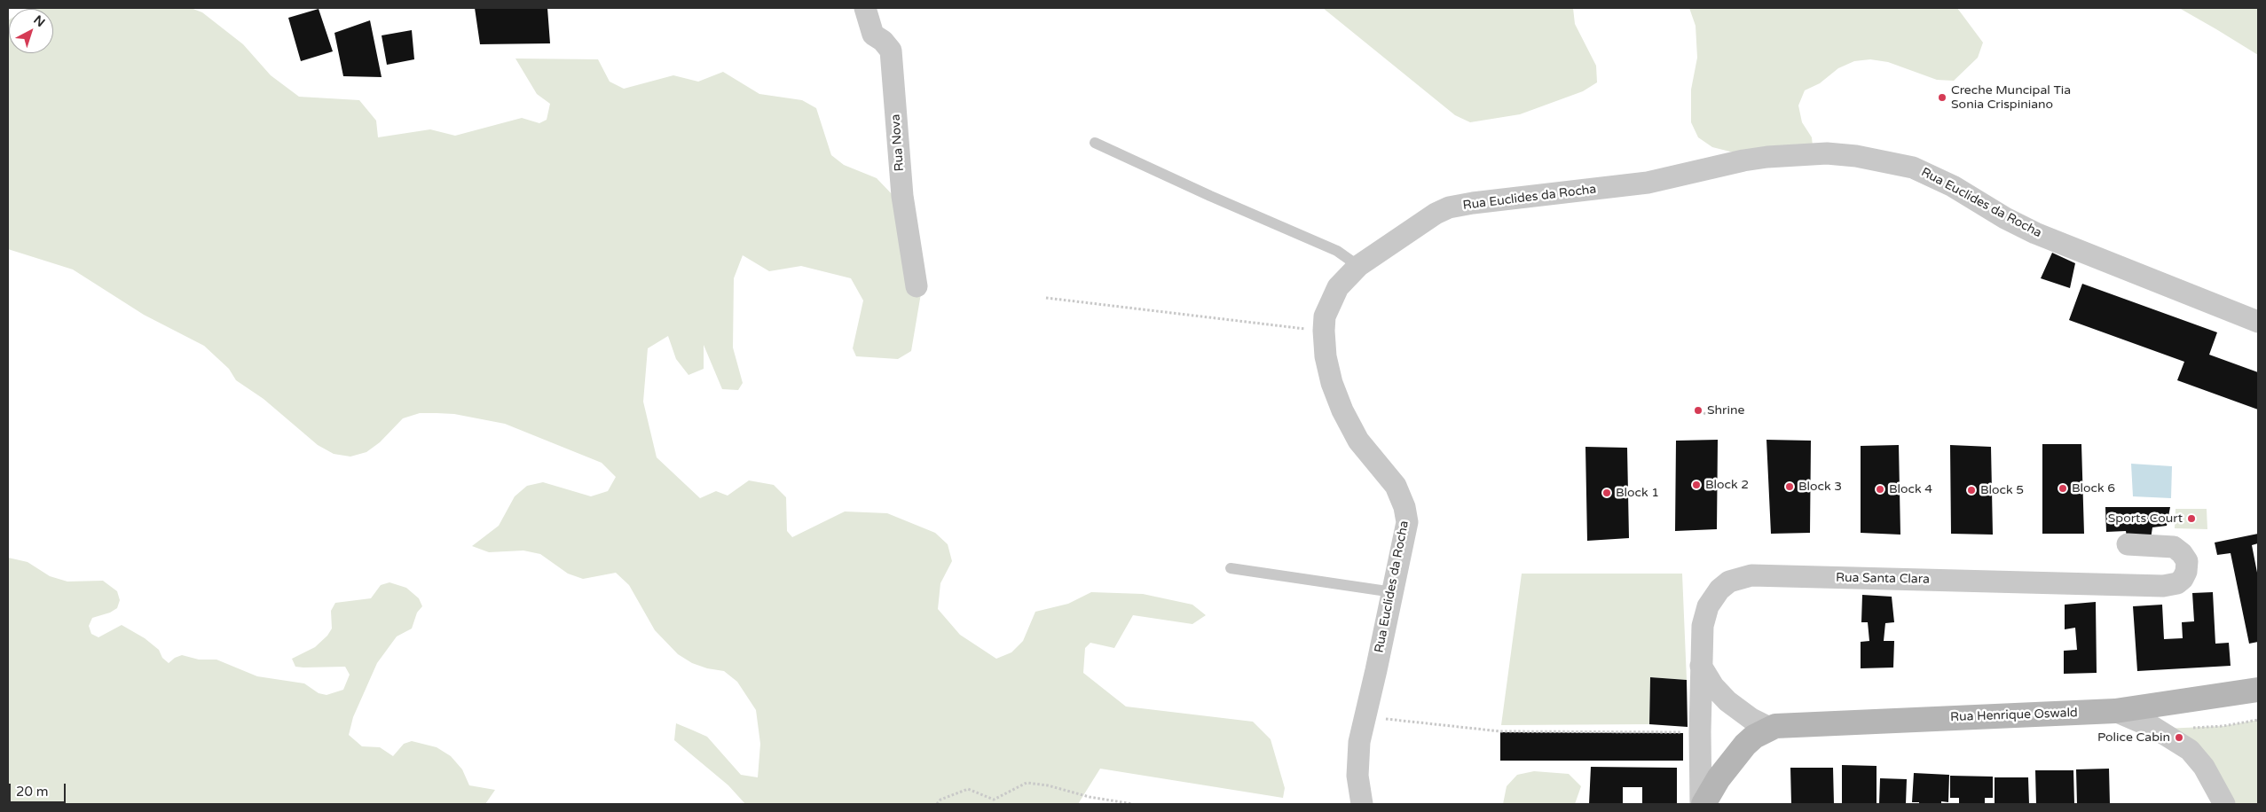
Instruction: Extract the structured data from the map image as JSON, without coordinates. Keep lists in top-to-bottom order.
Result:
{
  "streets": {
    "main road": ["Rua Henrique Oswald"],
    "street": ["Rua Nova", "Rua Euclides da Rocha", "Rua Santa Clara"]
  },
  "crossings": [
    ["Rua Santa Clara", "Rua Henrique Oswald"]
  ],
  "places": [
    "Creche Muncipal Tia Sonia Crispiniano",
    "Shrine",
    "Block 2",
    "Block 3",
    "Block 6",
    "Block 4",
    "Block 5",
    "Block 1",
    "Sports Court",
    "Police Cabin"
  ],
  "scale_bar": "20 m",
  "north": "top right"
}
